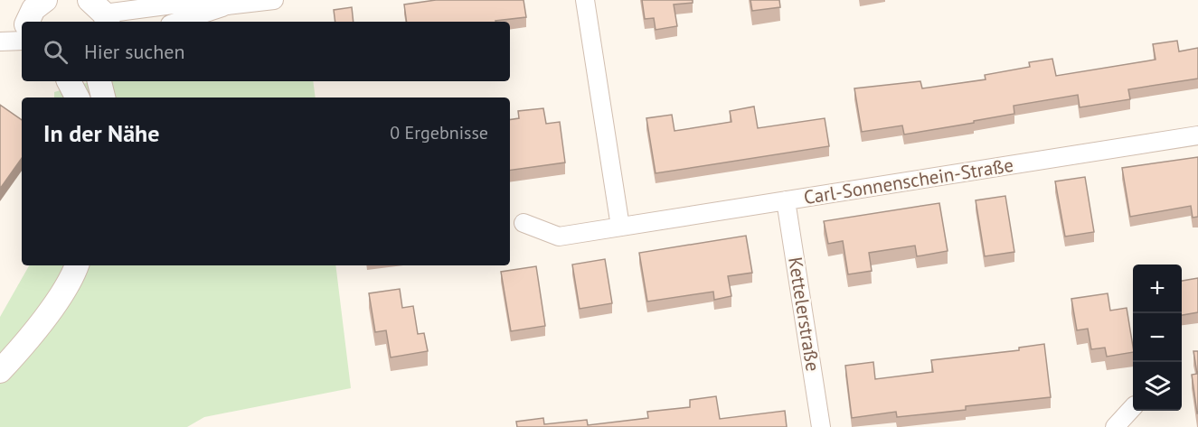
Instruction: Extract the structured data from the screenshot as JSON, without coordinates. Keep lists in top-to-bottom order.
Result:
{
  "streets": {
    "street": ["Carl-Sonnenschein-Straße", "Kettelerstraße"]
  },
  "crossings": [
    ["Carl-Sonnenschein-Straße", "Kettelerstraße"]
  ],
  "page": {
    "search": "Hier suchen",
    "heading": ["In der Nähe", "0 Ergebnisse"],
    "map_buttons": ["+", "−"]
  }
}
